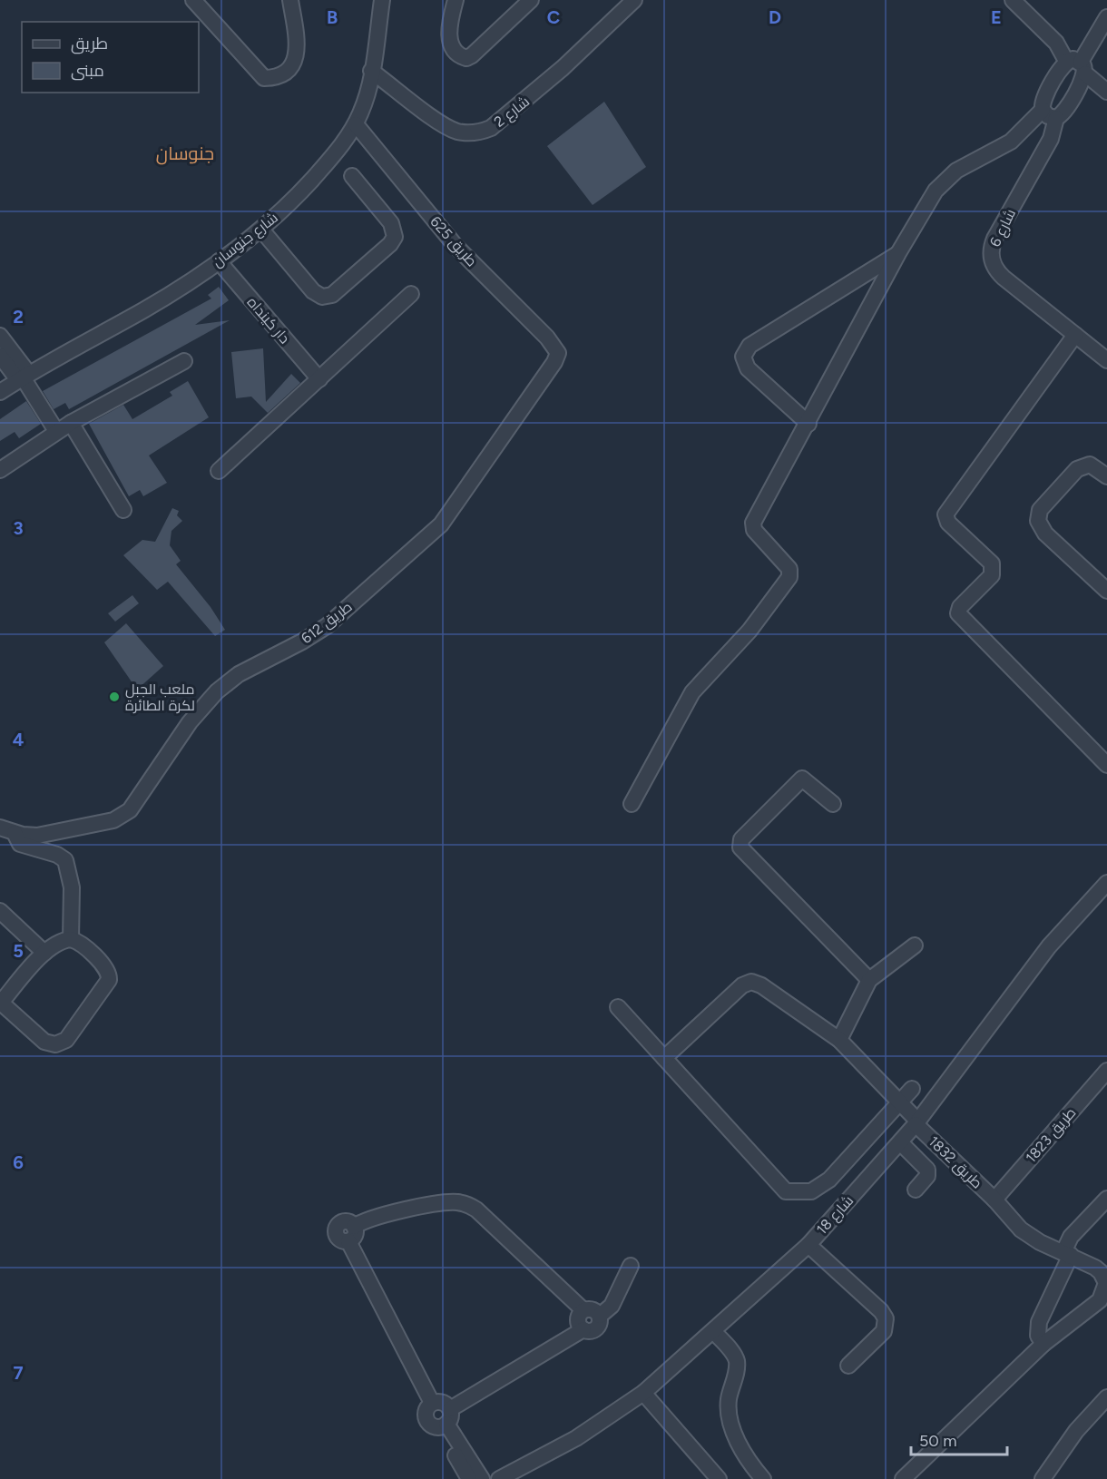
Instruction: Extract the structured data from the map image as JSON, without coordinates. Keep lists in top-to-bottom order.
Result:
{
  "streets": {
    "street": [
      "شارع 2",
      "شارع 6",
      "شارع جنوسان",
      "طريق 625",
      "دار كينداه",
      "طريق 612",
      "طريق 1823",
      "طريق 1832",
      "شارع 18"
    ]
  },
  "crossings": [
    ["شارع 2", "شارع جنوسان"],
    ["شارع جنوسان", "طريق 625"],
    ["شارع جنوسان", "دار كينداه"],
    ["طريق 625", "طريق 612"],
    ["طريق 1823", "طريق 1832"],
    ["طريق 1832", "شارع 18"]
  ],
  "districts": ["جنوسان"],
  "places": ["ملعب الجبل لكرة الطائرة"],
  "legend": ["طريق", "مبنى"],
  "scale_bar": "50 m",
  "grid": {
    "columns": [
      "B",
      "C",
      "D",
      "E"
    ],
    "rows": [
      "2",
      "3",
      "4",
      "5",
      "6",
      "7"
    ]
  }
}
